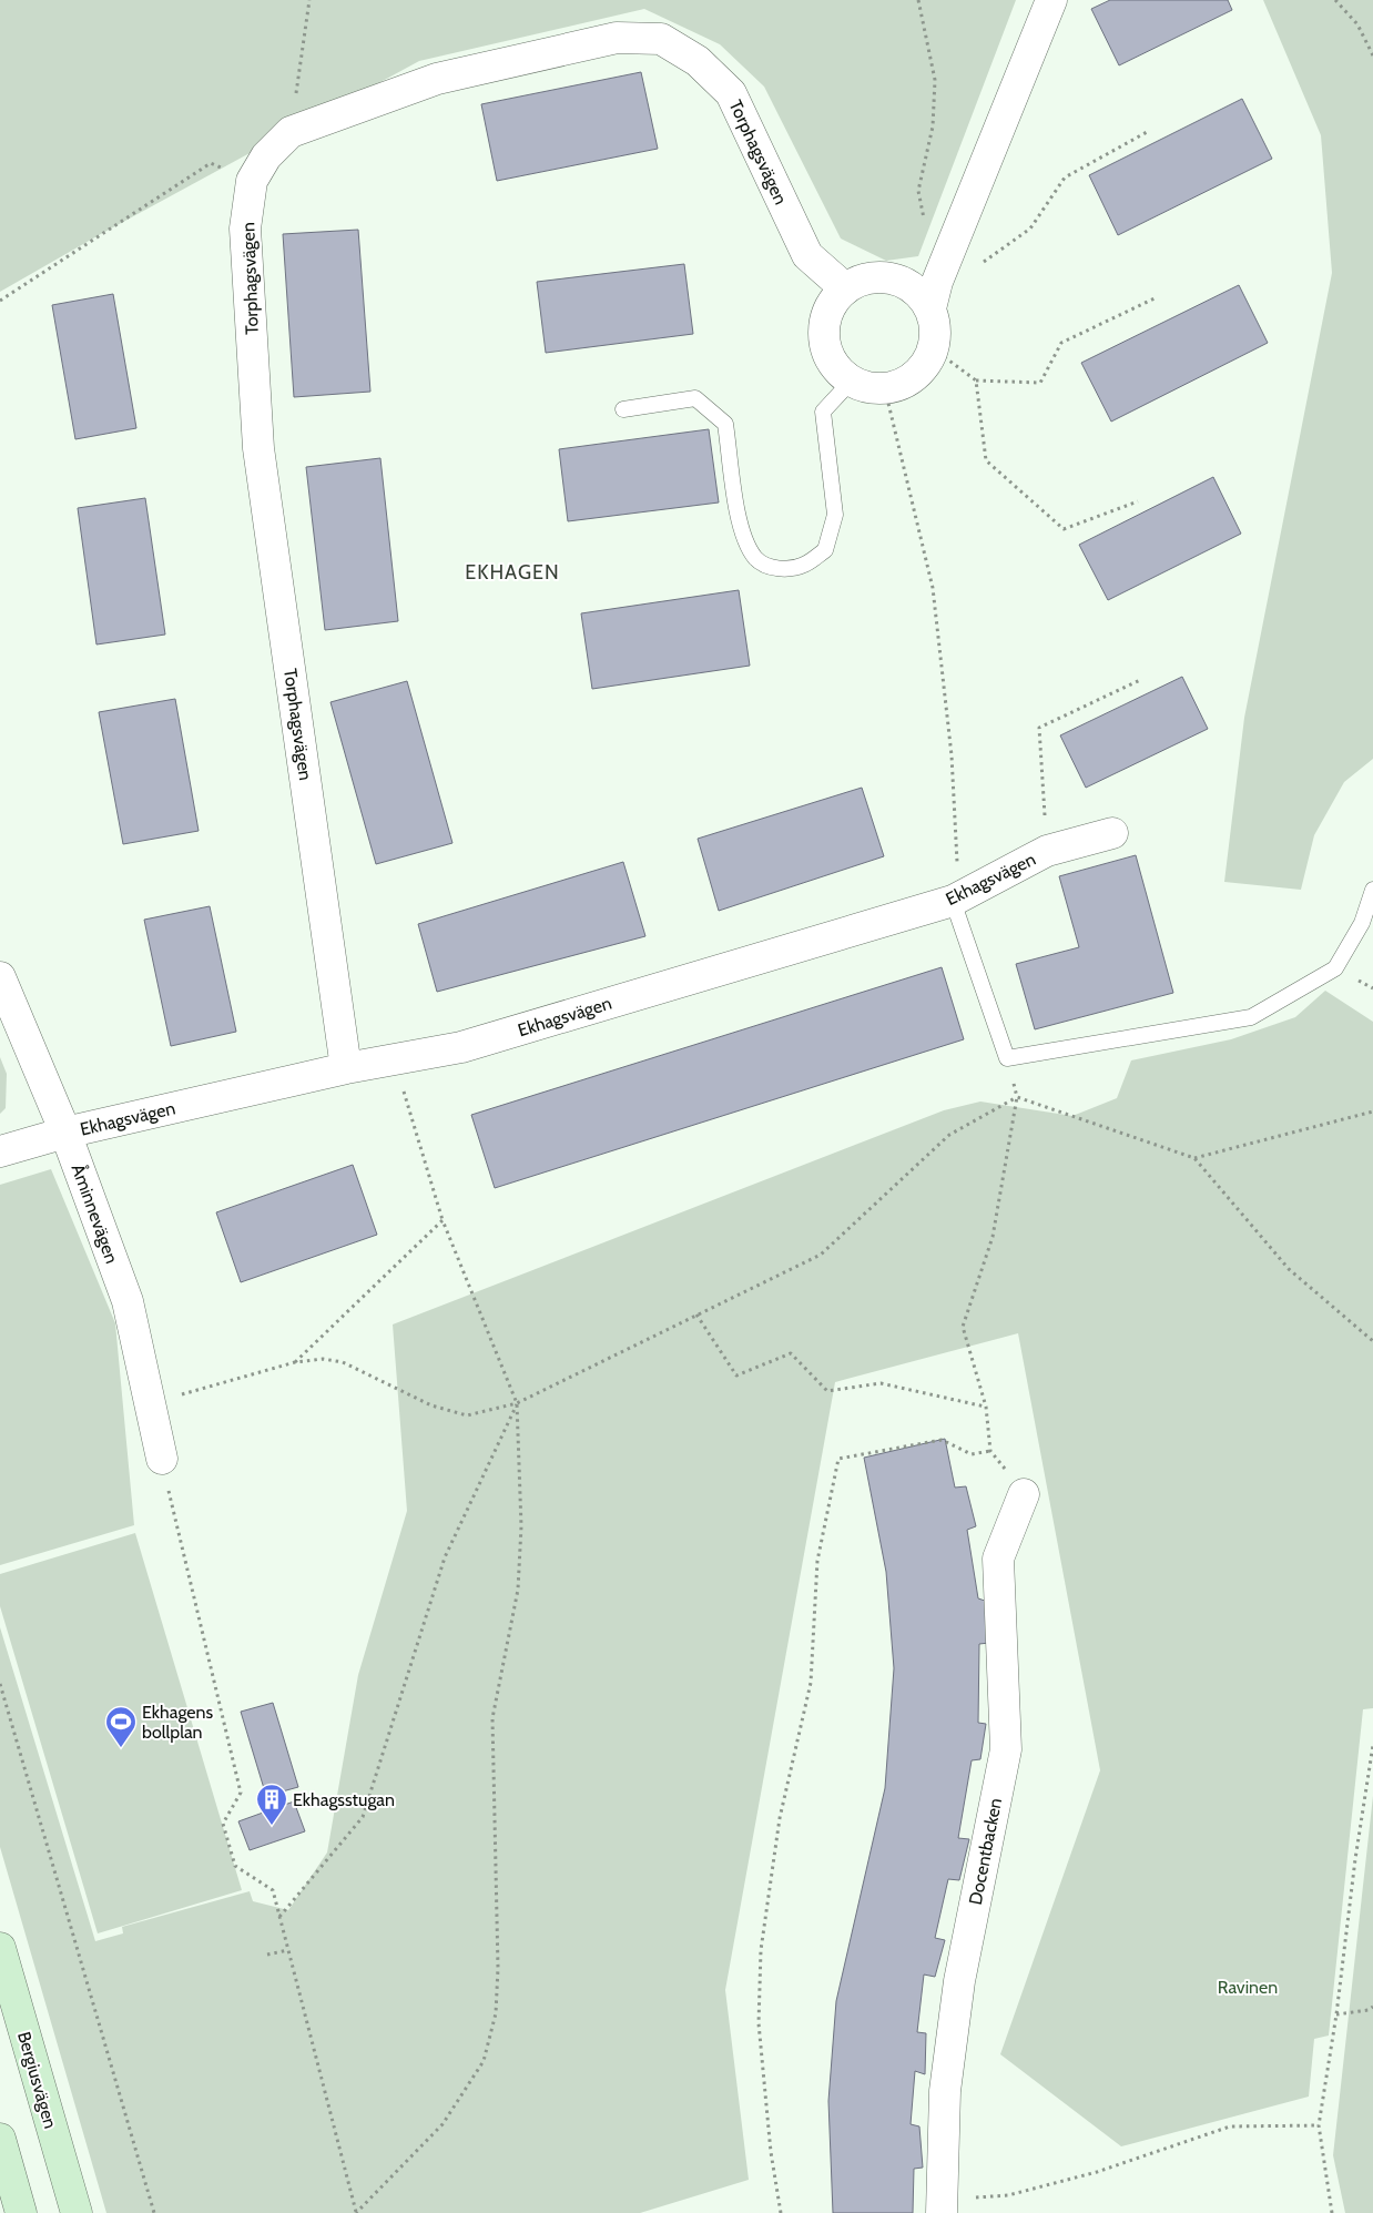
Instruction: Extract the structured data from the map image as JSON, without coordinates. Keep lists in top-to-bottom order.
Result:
{
  "streets": {
    "street": [
      "Torphagsvägen",
      "Ekhagsvägen",
      "Åminnevägen",
      "Docentbacken",
      "Bergiusvägen"
    ]
  },
  "crossings": [
    ["Torphagsvägen", "Ekhagsvägen"],
    ["Ekhagsvägen", "Åminnevägen"]
  ],
  "districts": ["EKHAGEN"],
  "parks": ["Ravinen"],
  "places": {
    "sports": ["Ekhagens bollplan"],
    "building": ["Ekhagsstugan"]
  }
}
